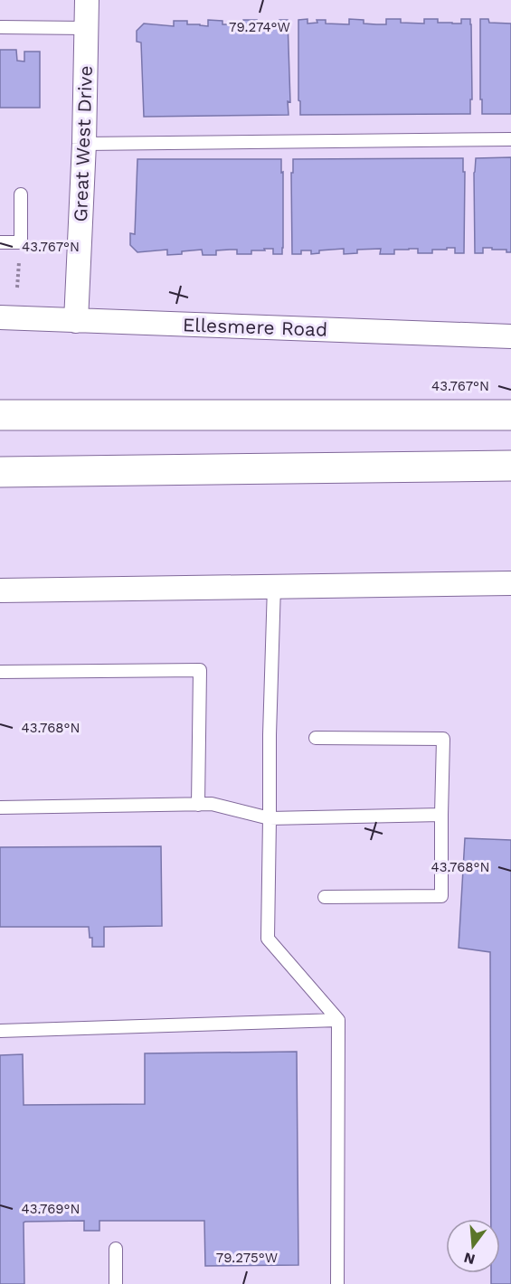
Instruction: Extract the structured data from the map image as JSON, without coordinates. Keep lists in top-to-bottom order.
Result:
{
  "streets": {
    "street": ["Great West Drive", "Ellesmere Road"]
  },
  "crossings": [
    ["Great West Drive", "Ellesmere Road"]
  ],
  "north": "bottom",
  "coordinates": [
    "79.274°W",
    "43.767°N",
    "43.768°N",
    "43.769°N",
    "79.275°W"
  ]
}
